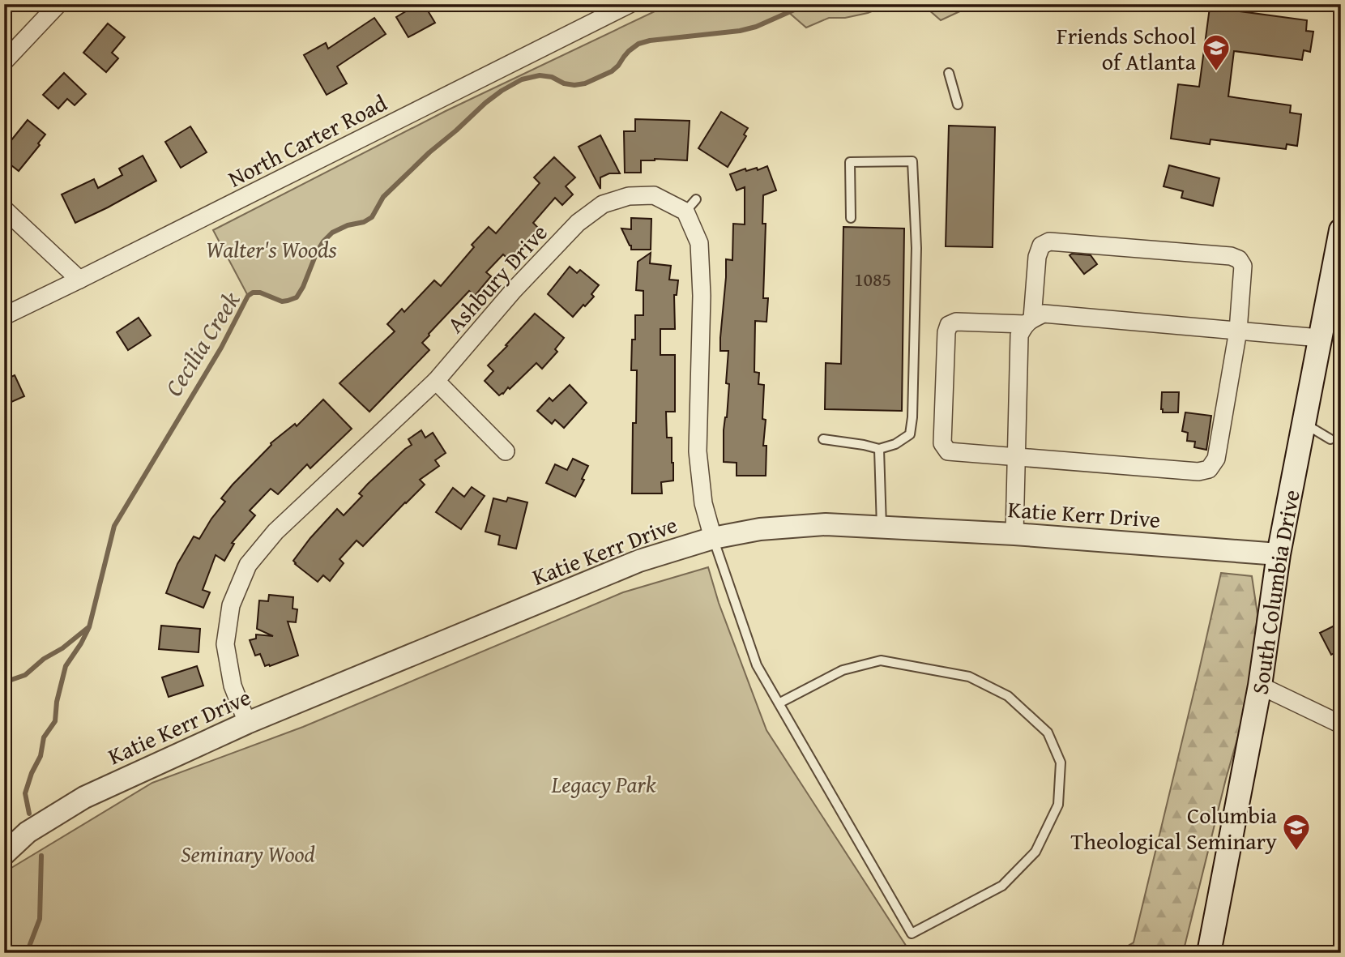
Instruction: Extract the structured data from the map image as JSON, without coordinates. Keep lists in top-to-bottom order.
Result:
{
  "streets": {
    "main road": ["South Columbia Drive"],
    "street": ["North Carter Road", "Ashbury Drive", "Katie Kerr Drive"]
  },
  "crossings": [
    ["Ashbury Drive", "Katie Kerr Drive"],
    ["Katie Kerr Drive", "South Columbia Drive"]
  ],
  "water": ["Cecilia Creek"],
  "parks": ["Walter's Woods", "Legacy Park", "Seminary Wood"],
  "places": {
    "school or university": ["Friends School of Atlanta", "Columbia Theological Seminary"]
  },
  "house_numbers": ["1085"]
}
